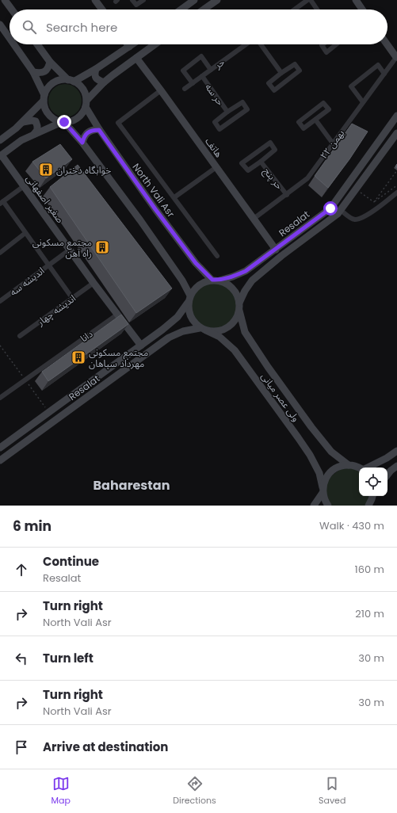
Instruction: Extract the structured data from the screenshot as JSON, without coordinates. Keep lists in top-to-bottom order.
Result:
{
  "streets": {
    "main road": [
      "هاتف",
      "North Vali Asr",
      "صغیر اصفهانی",
      "Resalat",
      "ولی عصر میانی"
    ],
    "street": [
      "حر",
      "حر سه",
      "۲۲ بهمن",
      "حر پنج",
      "اندیشه سه",
      "اندیشه چهار",
      "دانا"
    ]
  },
  "crossings": [
    ["حر", "حر سه"],
    ["۲۲ بهمن", "هاتف"],
    ["۲۲ بهمن", "حر پنج"],
    ["هاتف", "Resalat"],
    ["North Vali Asr", "Resalat"],
    ["North Vali Asr", "ولی عصر میانی"],
    ["صغیر اصفهانی", "Resalat"],
    ["صغیر اصفهانی", "اندیشه سه"],
    ["صغیر اصفهانی", "اندیشه چهار"],
    ["صغیر اصفهانی", "دانا"],
    ["Resalat", "ولی عصر میانی"]
  ],
  "districts": ["Baharestan"],
  "places": {
    "building": ["خوابگاه دختران", "مجتمع مسکونی راه آهن", "مجتمع مسکونی مهرداد سپاهان"]
  },
  "page": {
    "search": "Search here",
    "heading": ["6 min", "Walk · 430 m"],
    "list": [
      ["Continue", "Resalat", "160 m"],
      ["Turn right", "North Vali Asr", "210 m"],
      ["Turn left", "30 m"],
      ["Turn right", "North Vali Asr", "30 m"],
      "Arrive at destination"
    ],
    "nav": ["Map", "Directions", "Saved"]
  }
}
